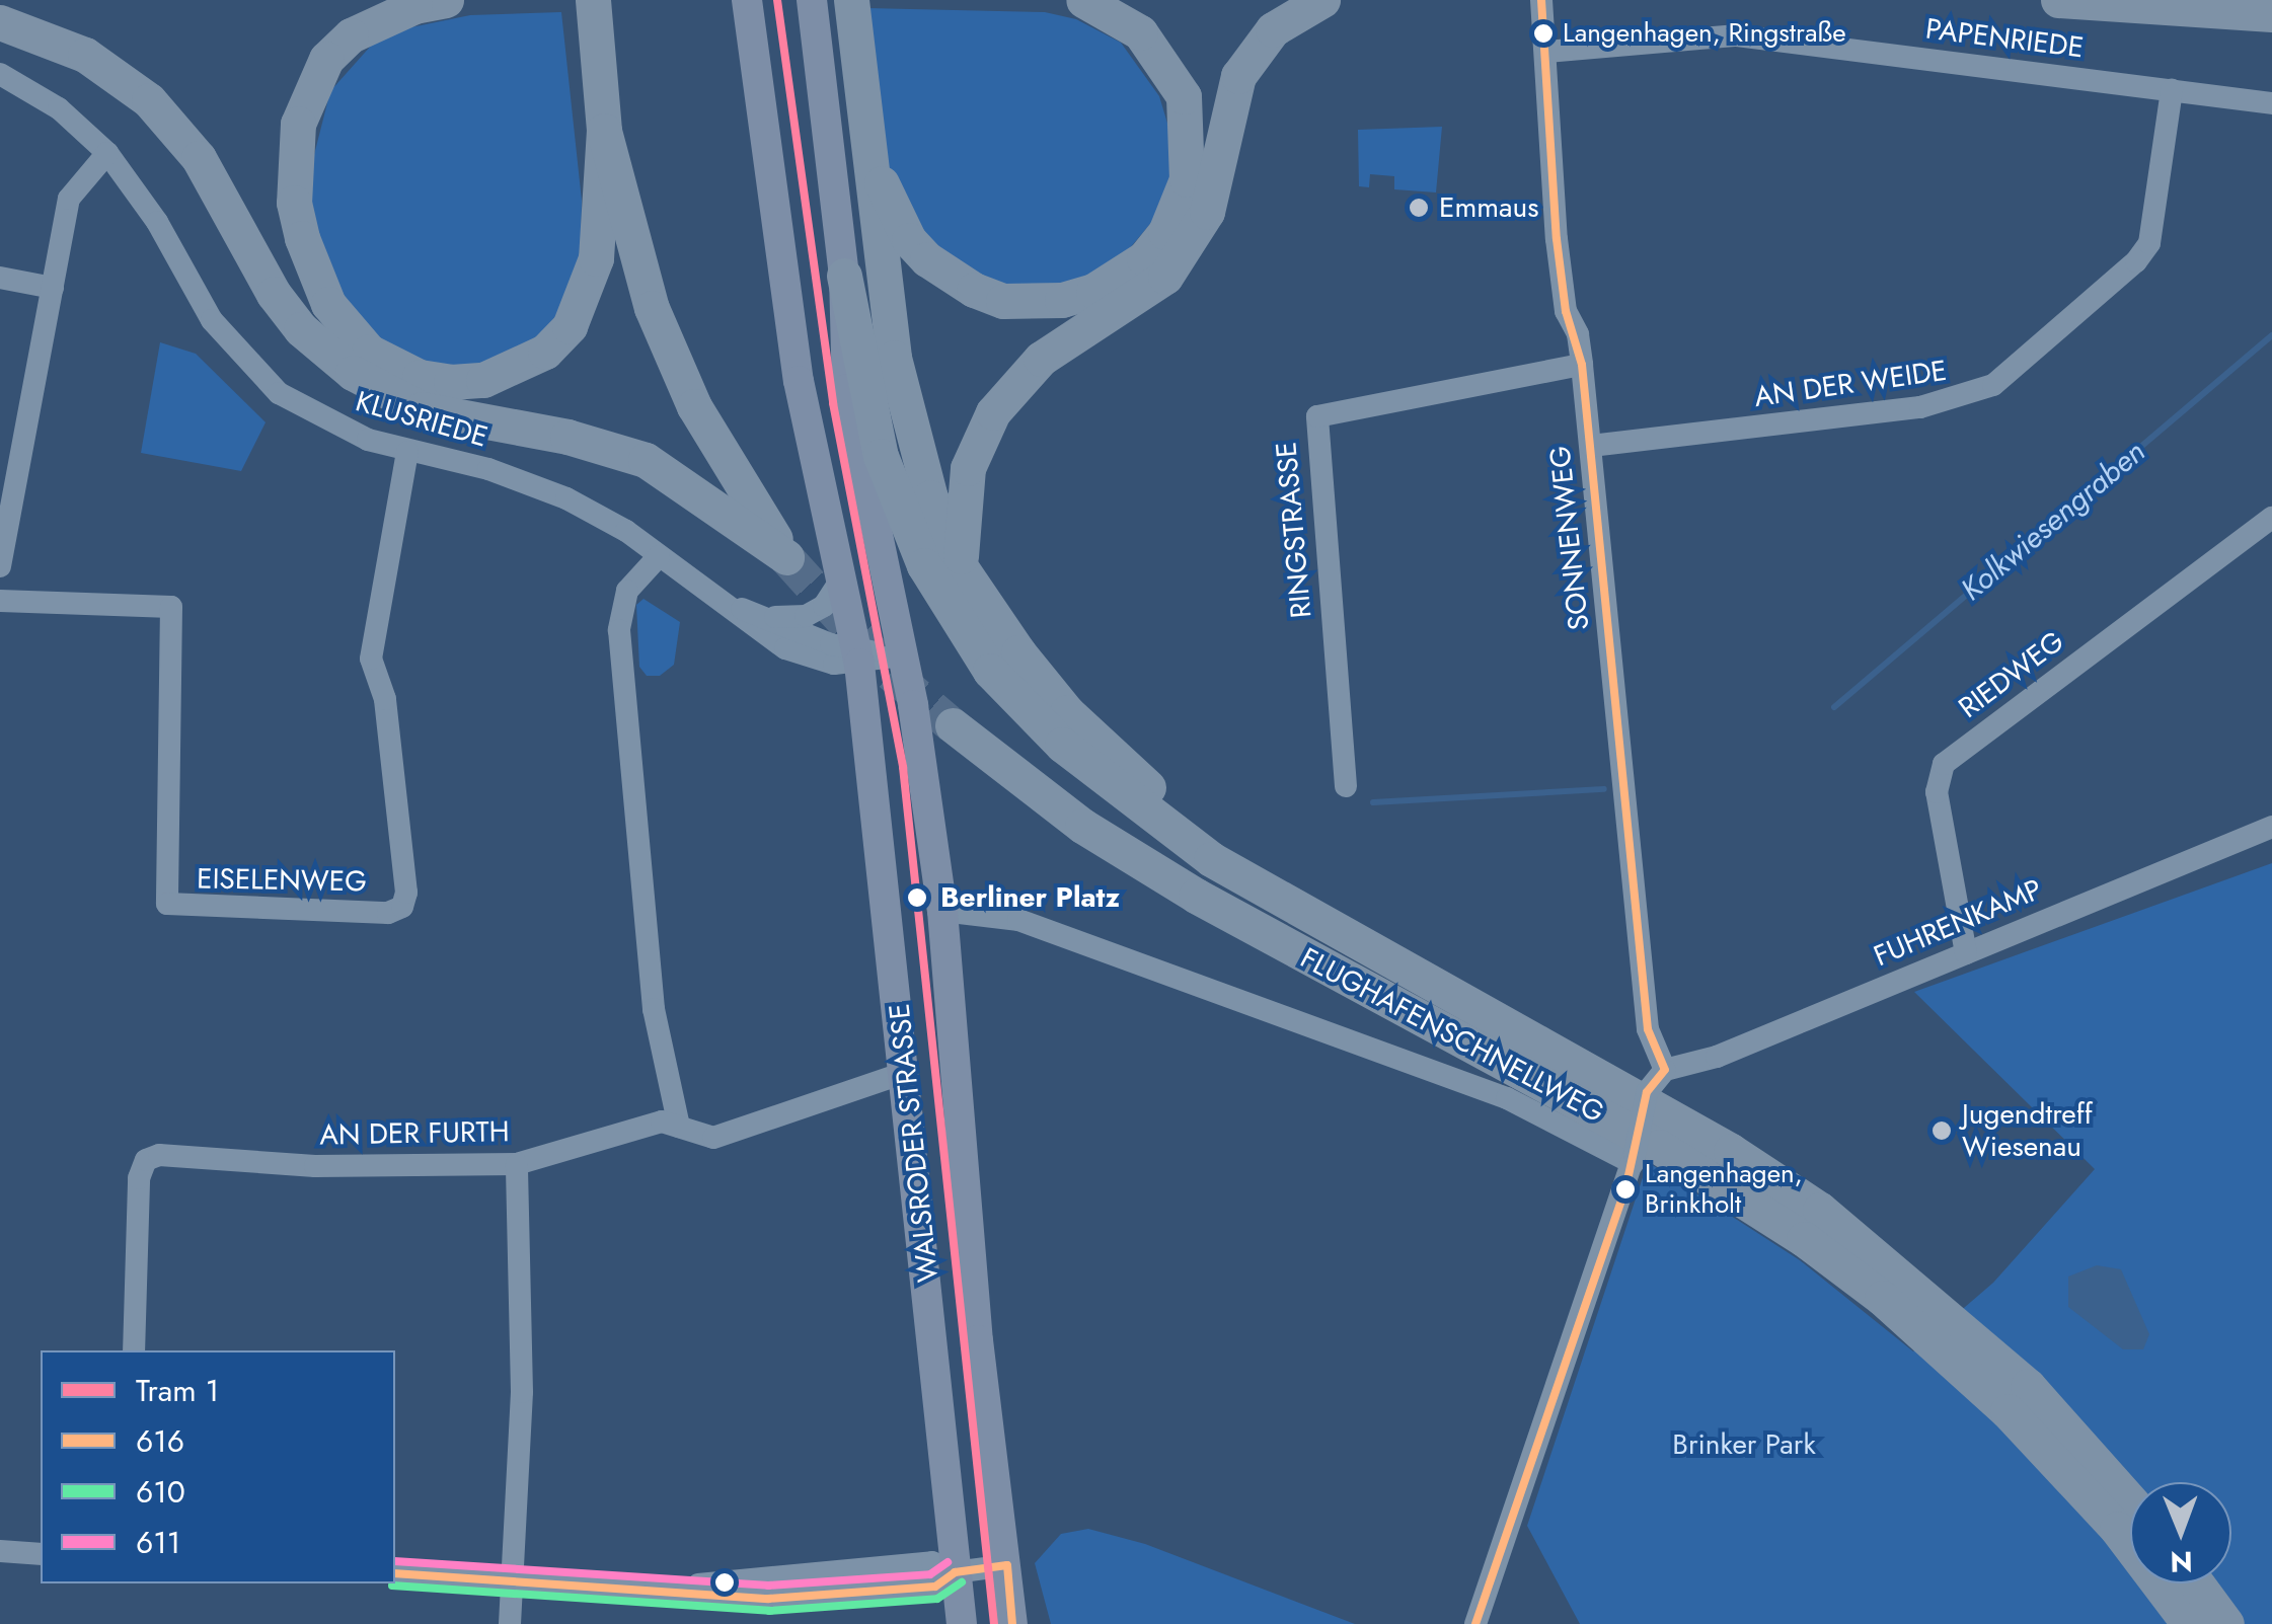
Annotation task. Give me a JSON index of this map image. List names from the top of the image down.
{
  "streets": {
    "highway": ["FLUGHAFENSCHNELLWEG"],
    "main road": ["WALSRODER STRASSE"],
    "street": [
      "PAPENRIEDE",
      "AN DER WEIDE",
      "KLUSRIEDE",
      "RINGSTRASSE",
      "SONNENWEG",
      "RIEDWEG",
      "EISELENWEG",
      "FUHRENKAMP",
      "AN DER FURTH"
    ]
  },
  "crossings": [
    ["PAPENRIEDE", "AN DER WEIDE"],
    ["PAPENRIEDE", "SONNENWEG"],
    ["AN DER WEIDE", "SONNENWEG"],
    ["KLUSRIEDE", "EISELENWEG"],
    ["KLUSRIEDE", "WALSRODER STRASSE"],
    ["RINGSTRASSE", "SONNENWEG"],
    ["SONNENWEG", "FUHRENKAMP"],
    ["RIEDWEG", "FUHRENKAMP"],
    ["FLUGHAFENSCHNELLWEG", "WALSRODER STRASSE"],
    ["AN DER FURTH", "WALSRODER STRASSE"]
  ],
  "water": ["Kolkwiesengraben"],
  "parks": ["Brinker Park"],
  "places": [
    "Langenhagen, Ringstraße",
    "Emmaus",
    "Berliner Platz",
    "Jugendtreff Wiesenau",
    "Langenhagen, Brinkholt"
  ],
  "lines": [
    "tram line 1",
    "transit line 616",
    "transit line 611",
    "transit line 610"
  ],
  "legend": [
    "Tram 1",
    "616",
    "610",
    "611"
  ],
  "north": "bottom"
}
